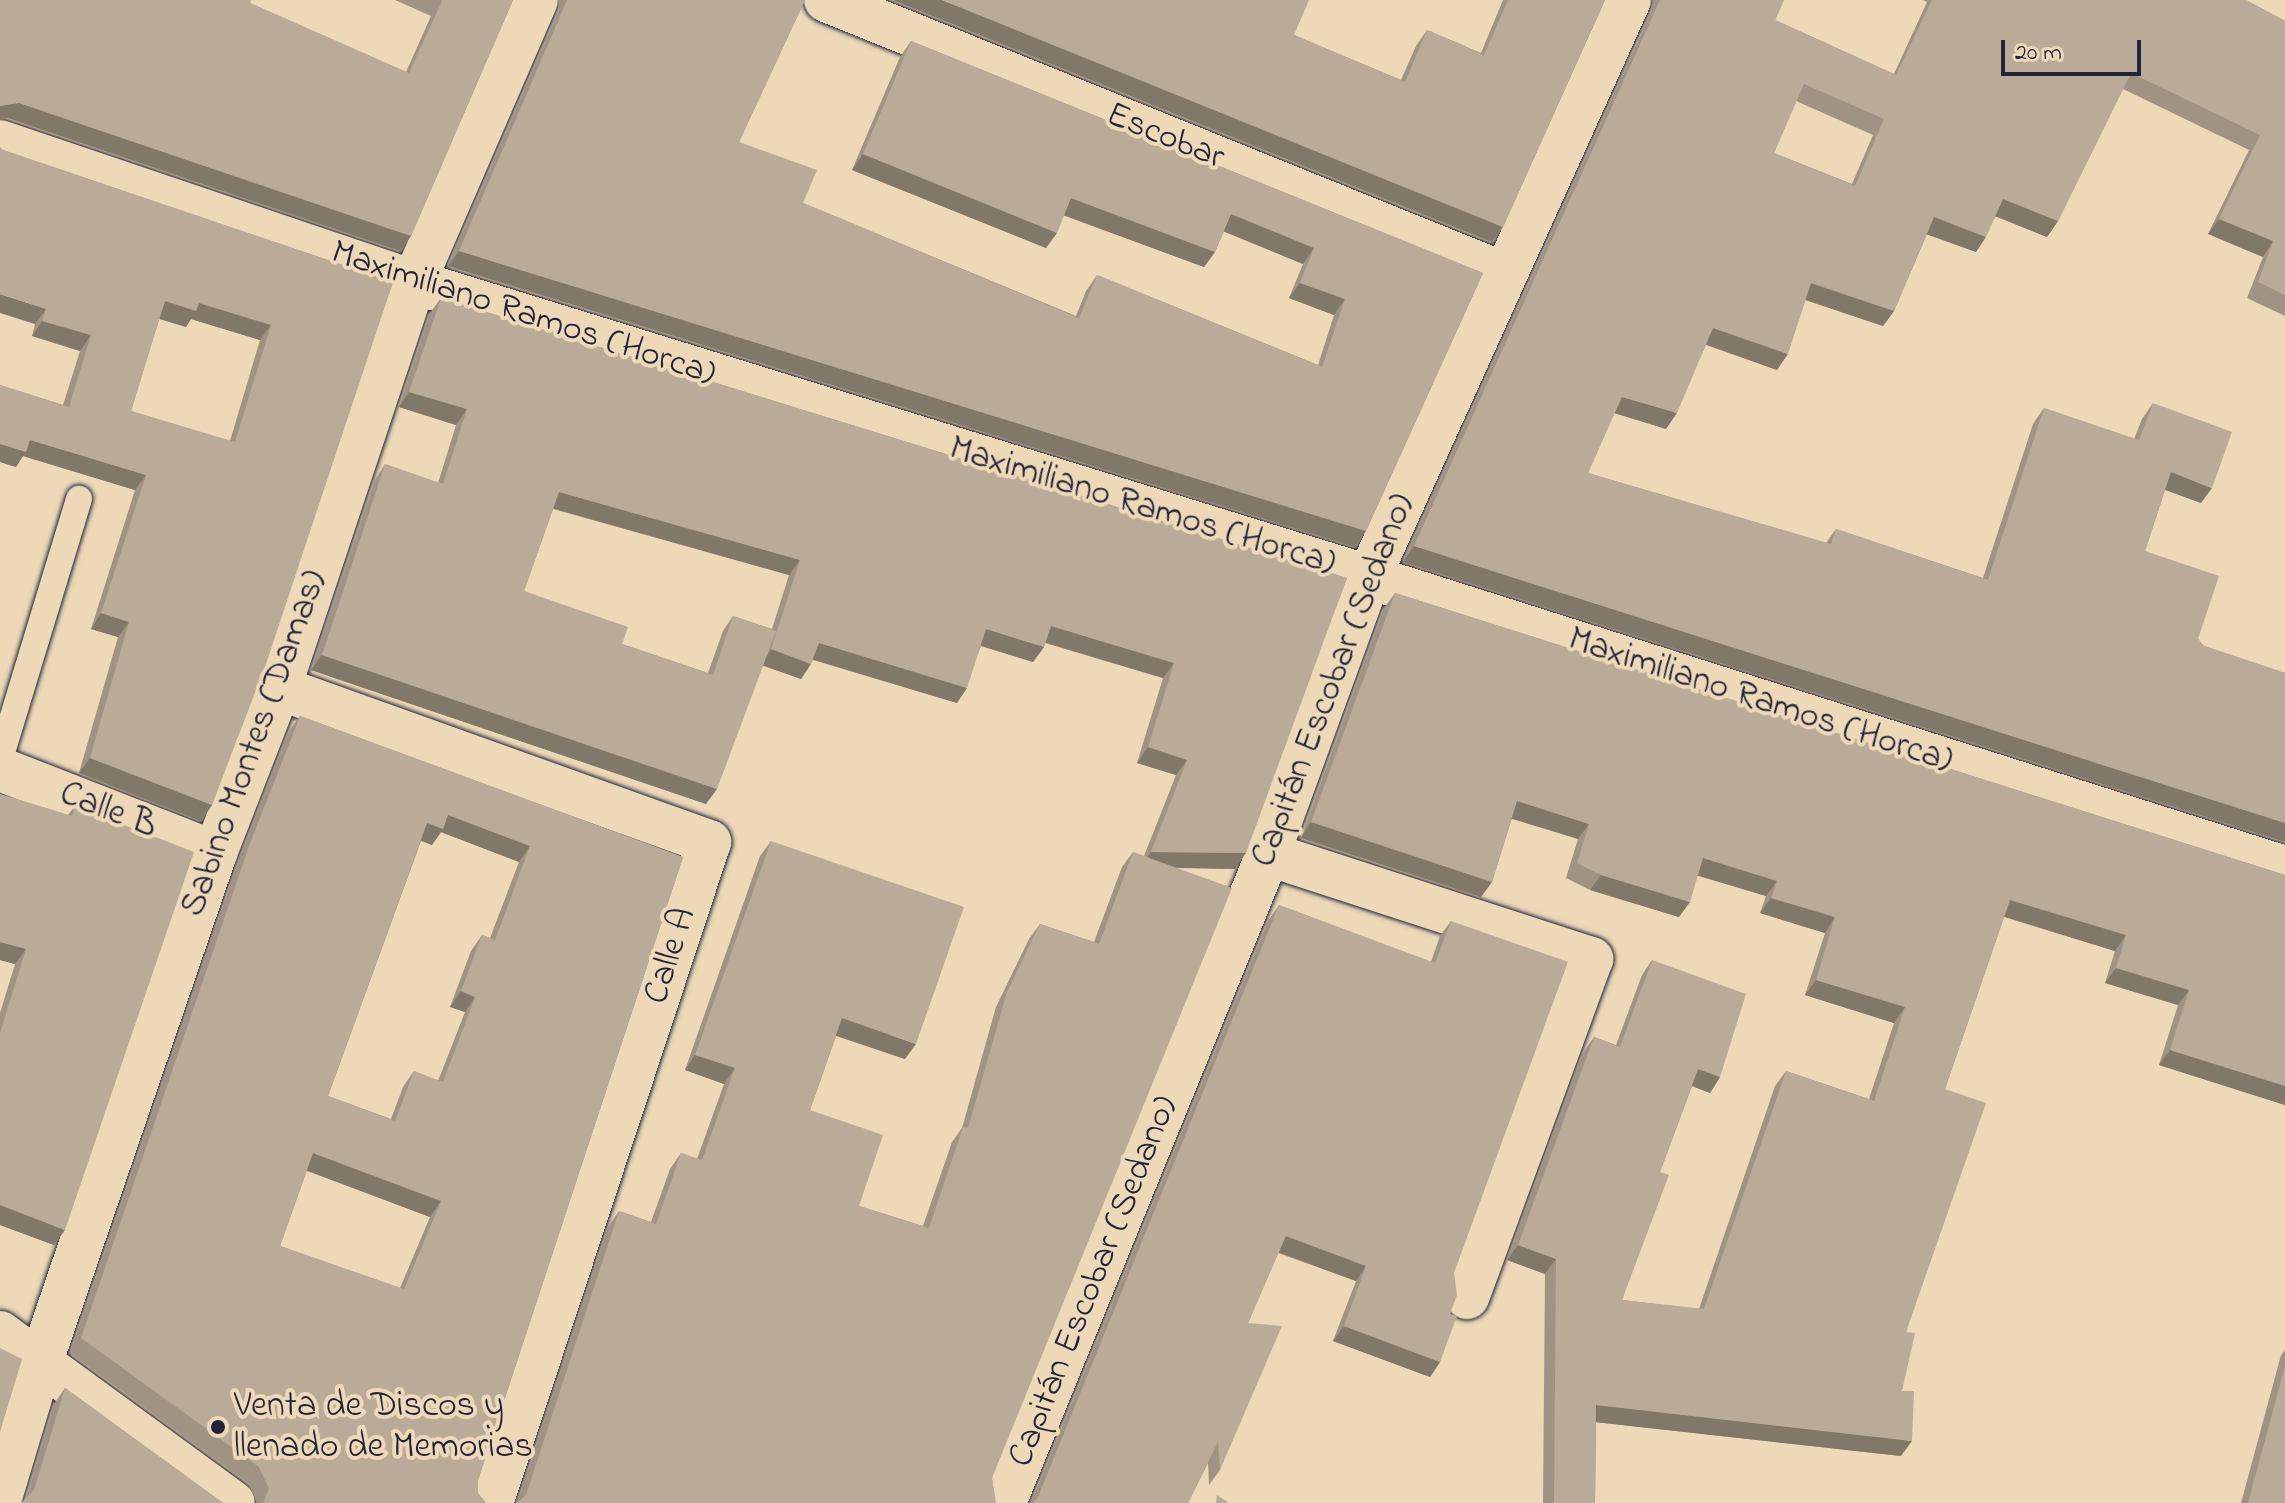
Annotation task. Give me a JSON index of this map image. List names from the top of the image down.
{
  "streets": {
    "street": [
      "Escobar",
      "Maximiliano Ramos (Horca)",
      "Capitán Escobar (Sedano)",
      "Sabino Montes (Damas)",
      "Calle B",
      "Calle A"
    ]
  },
  "crossings": [
    ["Escobar", "Capitán Escobar (Sedano)"],
    ["Maximiliano Ramos (Horca)", "Capitán Escobar (Sedano)"],
    ["Maximiliano Ramos (Horca)", "Sabino Montes (Damas)"],
    ["Sabino Montes (Damas)", "Calle B"],
    ["Sabino Montes (Damas)", "Calle A"]
  ],
  "places": ["Venta de Discos y llenado de Memorias"],
  "scale_bar": "20 m"
}
